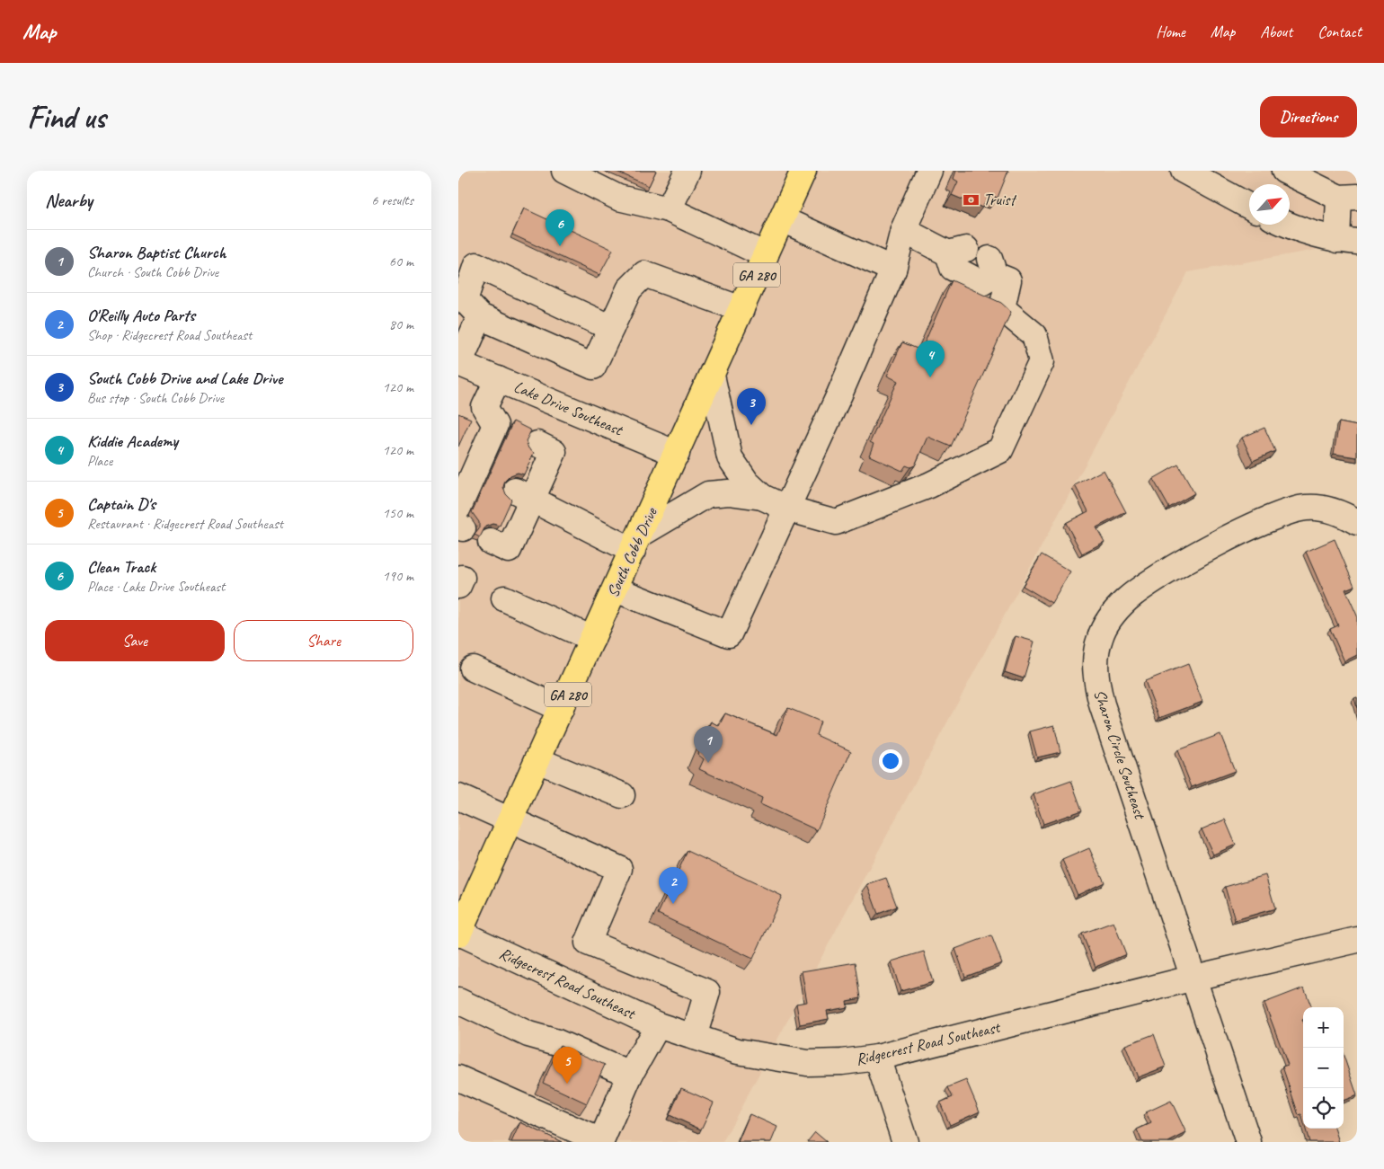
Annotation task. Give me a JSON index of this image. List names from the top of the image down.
{
  "streets": {
    "main road": ["GA 280", "South Cobb Drive"],
    "street": ["Lake Drive Southeast", "Sharon Circle Southeast", "Ridgecrest Road Southeast"]
  },
  "crossings": [
    ["Lake Drive Southeast", "South Cobb Drive"],
    ["South Cobb Drive", "Ridgecrest Road Southeast"],
    ["Sharon Circle Southeast", "Ridgecrest Road Southeast"]
  ],
  "places": {
    "bank": ["Truist"]
  },
  "north": "top right",
  "page": {
    "header": "Map",
    "nav": [
      "Home",
      "Map",
      "About",
      "Contact"
    ],
    "buttons": [
      "Directions",
      ["Save", "Share"]
    ],
    "title": "Find us",
    "heading": ["Nearby", "6 results"],
    "pins": [
      "6",
      "4",
      "3",
      "1",
      "2",
      "5"
    ],
    "list": [
      {
        "mark": "1",
        "name": "Sharon Baptist Church",
        "note": "Church · South Cobb Drive",
        "value": "60 m"
      },
      {
        "mark": "2",
        "name": "O'Reilly Auto Parts",
        "note": "Shop · Ridgecrest Road Southeast",
        "value": "80 m"
      },
      {
        "mark": "3",
        "name": "South Cobb Drive and Lake Drive",
        "note": "Bus stop · South Cobb Drive",
        "value": "120 m"
      },
      {
        "mark": "4",
        "name": "Kiddie Academy",
        "note": "Place",
        "value": "120 m"
      },
      {
        "mark": "5",
        "name": "Captain D's",
        "note": "Restaurant · Ridgecrest Road Southeast",
        "value": "150 m"
      },
      {
        "mark": "6",
        "name": "Clean Track",
        "note": "Place · Lake Drive Southeast",
        "value": "190 m"
      }
    ],
    "map_buttons": ["+", "−"]
  }
}
